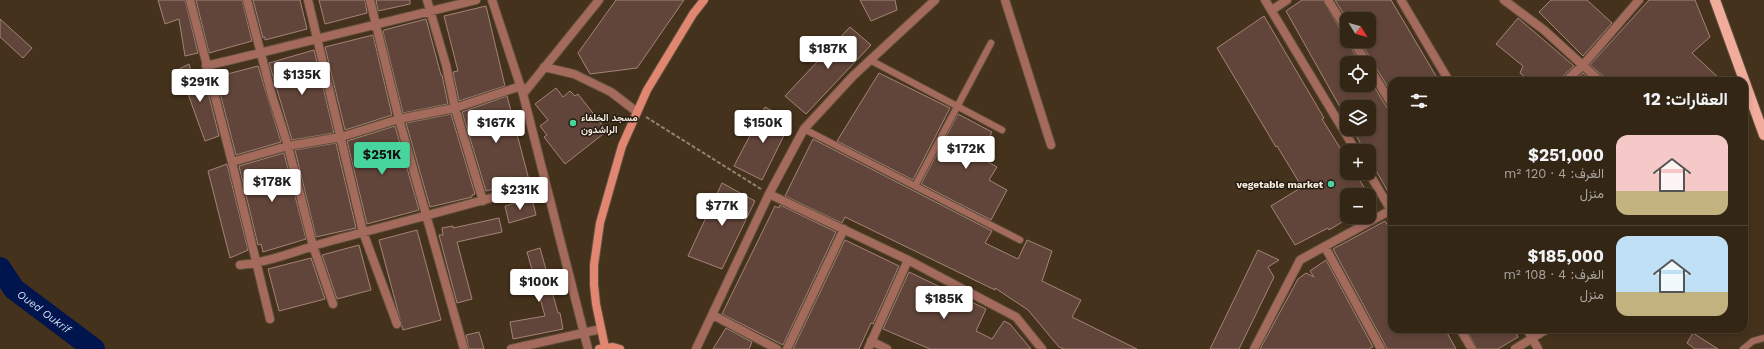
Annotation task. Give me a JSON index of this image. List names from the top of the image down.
{
  "water": ["Oued Oukrif"],
  "places": ["مسجد الخلفاء الراشدون", "vegetable market"],
  "north": "bottom right",
  "page": {
    "map_buttons": ["+", "−"],
    "price": [
      "$187K",
      "$135K",
      "$291K",
      "$167K",
      "$150K",
      "$172K",
      "$251K",
      "$178K",
      "$231K",
      "$77K",
      "$100K",
      "$185K"
    ],
    "heading": "العقارات: 12",
    "list": [
      {
        "name": "$251,000",
        "note": "الغرف: 4 · 120 m² · منزل"
      },
      {
        "name": "$185,000",
        "note": "الغرف: 4 · 108 m² · منزل"
      }
    ]
  }
}
